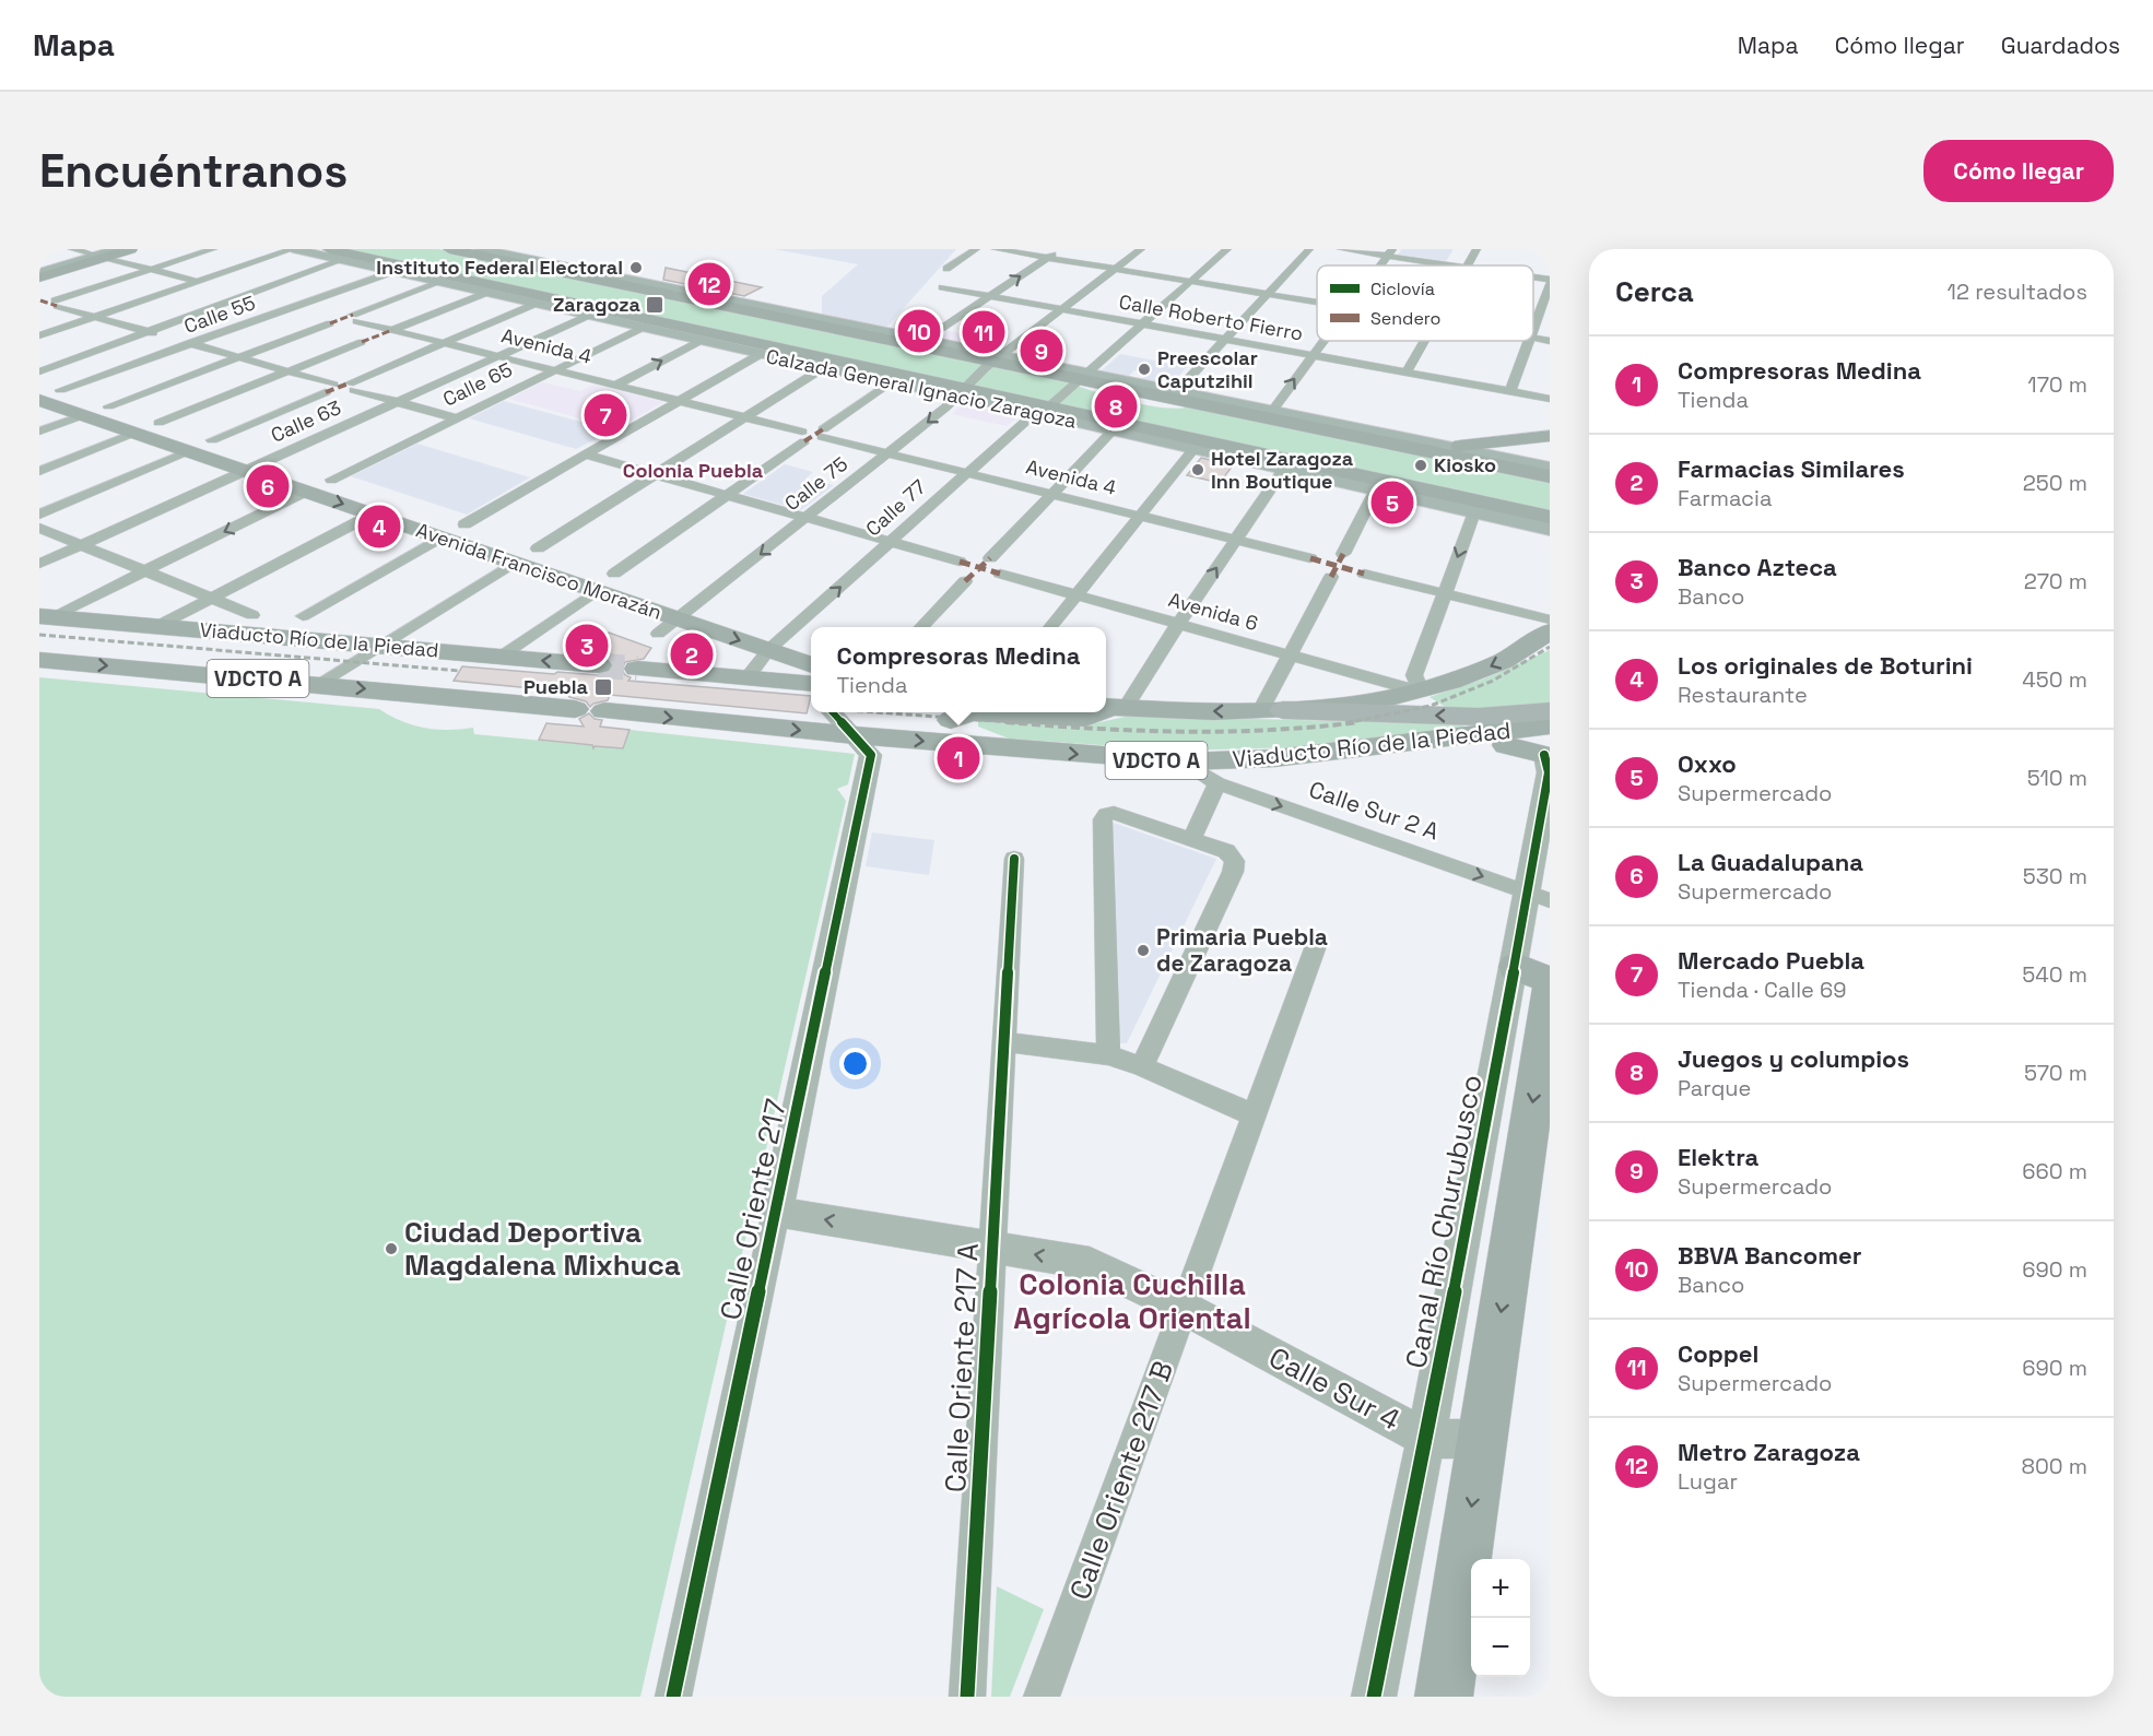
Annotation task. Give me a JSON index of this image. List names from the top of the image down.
{
  "streets": {
    "main road": [
      "Calzada General Ignacio Zaragoza",
      "Avenida Francisco Morazán",
      "Viaducto Río de la Piedad",
      "VDCTO A",
      "Canal Río Churubusco"
    ],
    "street": [
      "Calle 55",
      "Calle Roberto Fierro",
      "Avenida 4",
      "Calle 65",
      "Calle 63",
      "Calle 75",
      "Calle 77",
      "Avenida 6",
      "Calle Sur 2 A",
      "Calle Oriente 217",
      "Calle Oriente 217 A",
      "Calle Sur 4",
      "Calle Oriente 217 B"
    ]
  },
  "crossings": [
    ["Calle 55", "Calzada General Ignacio Zaragoza"],
    ["Calle 55", "Avenida Francisco Morazán"],
    ["Calle Roberto Fierro", "Calle 75"],
    ["Calle Roberto Fierro", "Calle 77"],
    ["Avenida 4", "Calle 65"],
    ["Avenida 4", "Calzada General Ignacio Zaragoza"],
    ["Avenida 4", "Calle 63"],
    ["Avenida 4", "Calle 75"],
    ["Avenida 4", "Calle 77"],
    ["Calle 65", "Calzada General Ignacio Zaragoza"],
    ["Calle 65", "Avenida Francisco Morazán"],
    ["Calzada General Ignacio Zaragoza", "Calle 63"],
    ["Calzada General Ignacio Zaragoza", "Calle 75"],
    ["Calzada General Ignacio Zaragoza", "Calle 77"],
    ["Calle 63", "Avenida Francisco Morazán"],
    ["Calle 75", "Avenida Francisco Morazán"],
    ["Calle 77", "Avenida Francisco Morazán"],
    ["Avenida 6", "Viaducto Río de la Piedad"],
    ["Viaducto Río de la Piedad", "Calle Sur 2 A"],
    ["Viaducto Río de la Piedad", "Calle Oriente 217"],
    ["Calle Sur 2 A", "Canal Río Churubusco"],
    ["Calle Oriente 217", "Calle Sur 4"],
    ["Canal Río Churubusco", "Calle Sur 4"],
    ["Calle Oriente 217 A", "Calle Sur 4"],
    ["Calle Sur 4", "Calle Oriente 217 B"]
  ],
  "one_way": ["Calle Sur 2 A"],
  "districts": ["Colonia Puebla", "Colonia Cuchilla Agrícola Oriental"],
  "places": {
    "other": [
      "Instituto Federal Electoral",
      "Preescolar Caputzihil",
      "Kiosko",
      "Hotel Zaragoza Inn Boutique",
      "Primaria Puebla de Zaragoza",
      "Ciudad Deportiva Magdalena Mixhuca"
    ],
    "transit": ["Zaragoza", "Puebla"]
  },
  "legend": ["Ciclovía", "Sendero"],
  "page": {
    "header": "Mapa",
    "nav": ["Mapa", "Cómo llegar", "Guardados"],
    "buttons": "Cómo llegar",
    "title": "Encuéntranos",
    "heading": ["Cerca", "12 resultados"],
    "pins": [
      "12",
      "10",
      "11",
      "9",
      "8",
      "7",
      "6",
      "5",
      "4",
      "3",
      "2",
      "1"
    ],
    "list": [
      {
        "mark": "1",
        "name": "Compresoras Medina",
        "note": "Tienda",
        "value": "170 m"
      },
      {
        "mark": "2",
        "name": "Farmacias Similares",
        "note": "Farmacia",
        "value": "250 m"
      },
      {
        "mark": "3",
        "name": "Banco Azteca",
        "note": "Banco",
        "value": "270 m"
      },
      {
        "mark": "4",
        "name": "Los originales de Boturini",
        "note": "Restaurante",
        "value": "450 m"
      },
      {
        "mark": "5",
        "name": "Oxxo",
        "note": "Supermercado",
        "value": "510 m"
      },
      {
        "mark": "6",
        "name": "La Guadalupana",
        "note": "Supermercado",
        "value": "530 m"
      },
      {
        "mark": "7",
        "name": "Mercado Puebla",
        "note": "Tienda · Calle 69",
        "value": "540 m"
      },
      {
        "mark": "8",
        "name": "Juegos y columpios",
        "note": "Parque",
        "value": "570 m"
      },
      {
        "mark": "9",
        "name": "Elektra",
        "note": "Supermercado",
        "value": "660 m"
      },
      {
        "mark": "10",
        "name": "BBVA Bancomer",
        "note": "Banco",
        "value": "690 m"
      },
      {
        "mark": "11",
        "name": "Coppel",
        "note": "Supermercado",
        "value": "690 m"
      },
      {
        "mark": "12",
        "name": "Metro Zaragoza",
        "note": "Lugar",
        "value": "800 m"
      }
    ],
    "popup": ["Compresoras Medina", "Tienda"],
    "map_buttons": ["+", "−"]
  }
}
